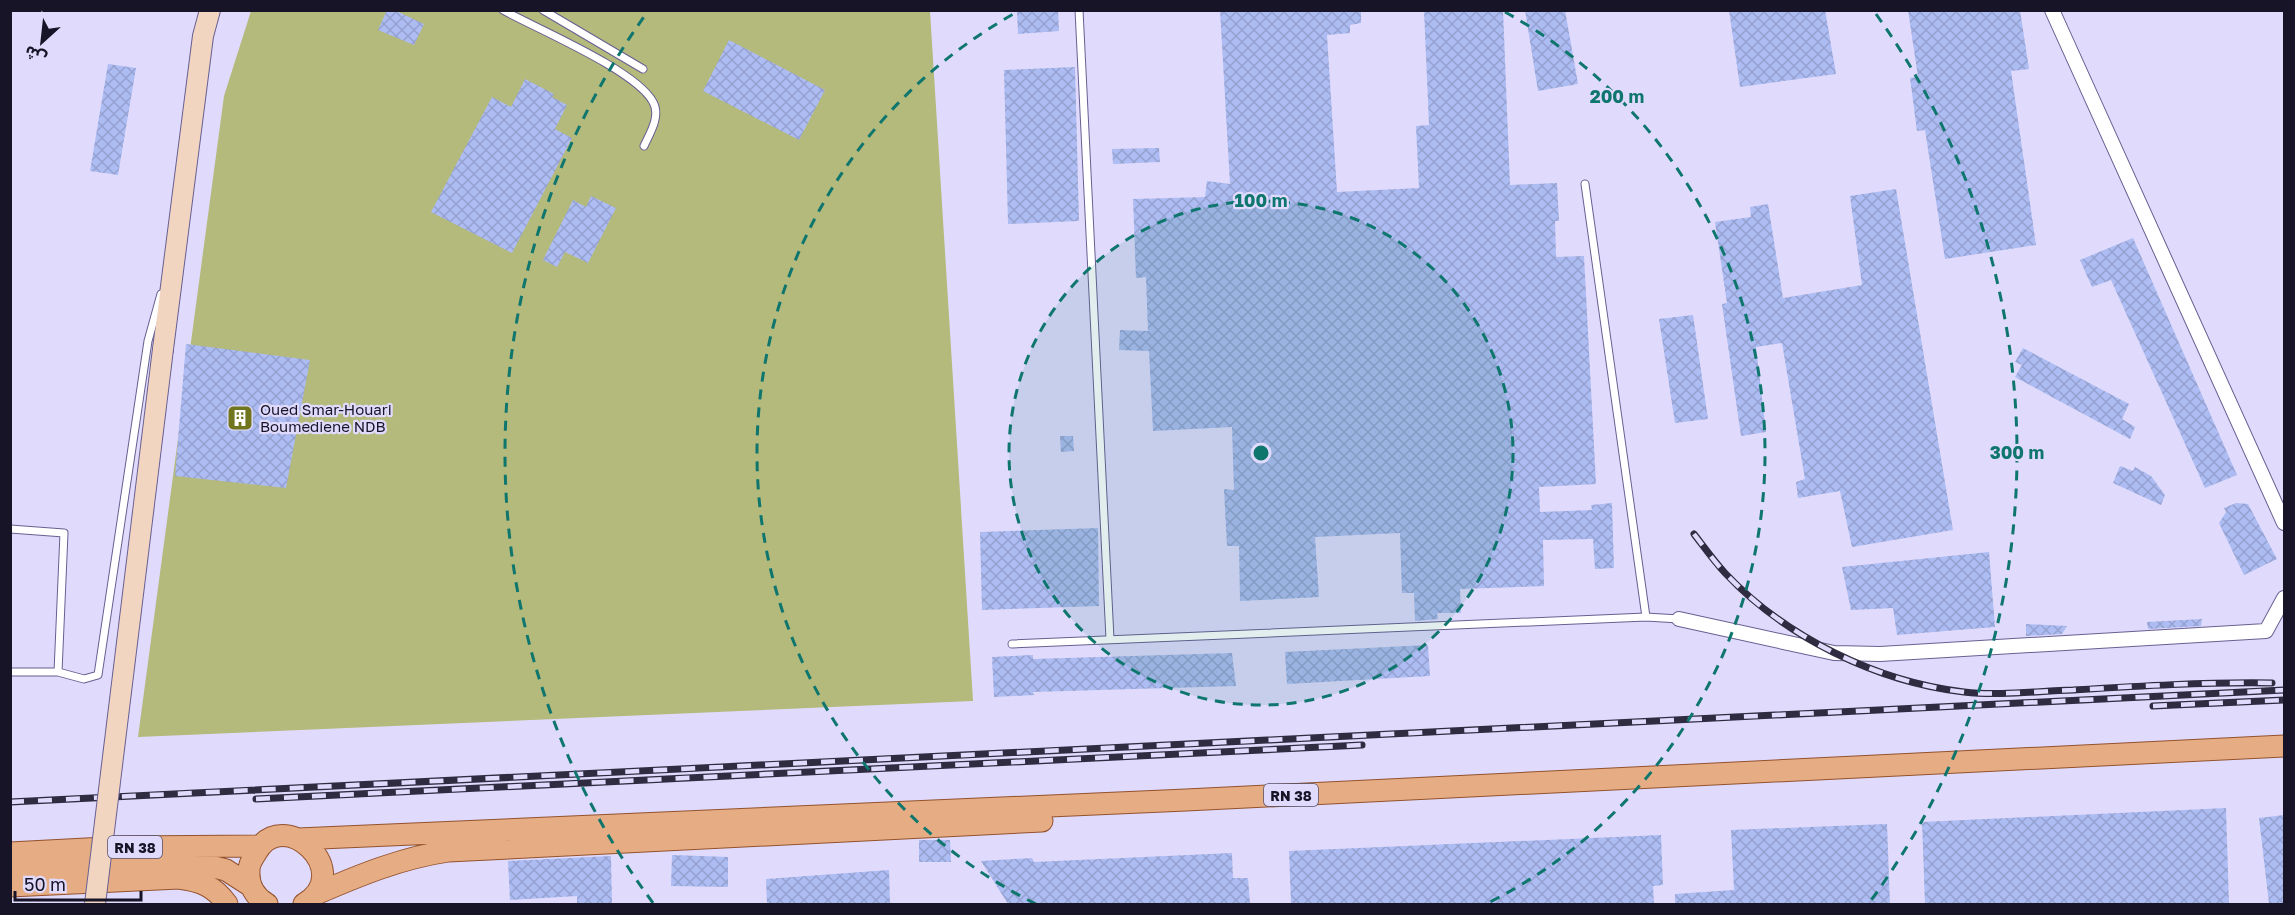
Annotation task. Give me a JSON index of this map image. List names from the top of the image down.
{
  "streets": {
    "main road": ["RN 38"]
  },
  "places": {
    "building": ["Oued Smar-Houari Boumediene NDB"]
  },
  "scale_bar": "50 m",
  "north": "bottom left",
  "rings": ["200 m", "100 m", "300 m"]
}
